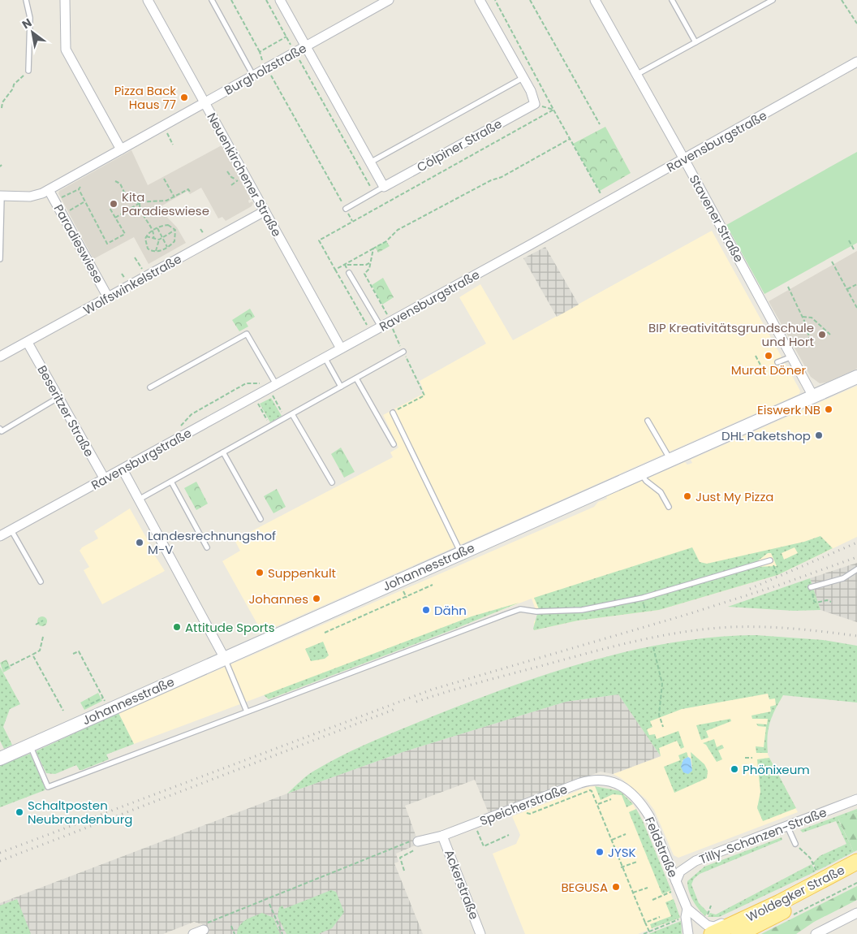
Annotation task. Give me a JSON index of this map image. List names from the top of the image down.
{
  "streets": {
    "main road": ["Johannesstraße", "Woldegker Straße"],
    "street": [
      "Burgholzstraße",
      "Ravensburgstraße",
      "Cölpiner Straße",
      "Neuenkirchener Straße",
      "Stavener Straße",
      "Paradieswiese",
      "Wolfswinkelstraße",
      "Beseritzer Straße",
      "Speicherstraße",
      "Tilly-Schanzen-Straße",
      "Feldstraße",
      "Ackerstraße"
    ]
  },
  "crossings": [
    ["Burgholzstraße", "Neuenkirchener Straße"],
    ["Burgholzstraße", "Paradieswiese"],
    ["Ravensburgstraße", "Neuenkirchener Straße"],
    ["Ravensburgstraße", "Stavener Straße"],
    ["Ravensburgstraße", "Beseritzer Straße"],
    ["Neuenkirchener Straße", "Wolfswinkelstraße"],
    ["Stavener Straße", "Johannesstraße"],
    ["Paradieswiese", "Wolfswinkelstraße"],
    ["Wolfswinkelstraße", "Beseritzer Straße"],
    ["Speicherstraße", "Feldstraße"],
    ["Speicherstraße", "Ackerstraße"],
    ["Tilly-Schanzen-Straße", "Feldstraße"]
  ],
  "places": [
    "Pizza Back Haus 77",
    "Kita Paradieswiese",
    "BIP Kreativitätsgrundschule und Hort",
    "Murat Döner",
    "Eiswerk NB",
    "DHL Paketshop",
    "Just My Pizza",
    "Landesrechnungshof M-V",
    "Suppenkult",
    "Johannes",
    "Dähn",
    "Attitude Sports",
    "Phönixeum",
    "Schaltposten Neubrandenburg",
    "JYSK",
    "BEGUSA"
  ],
  "north": "top left"
}
